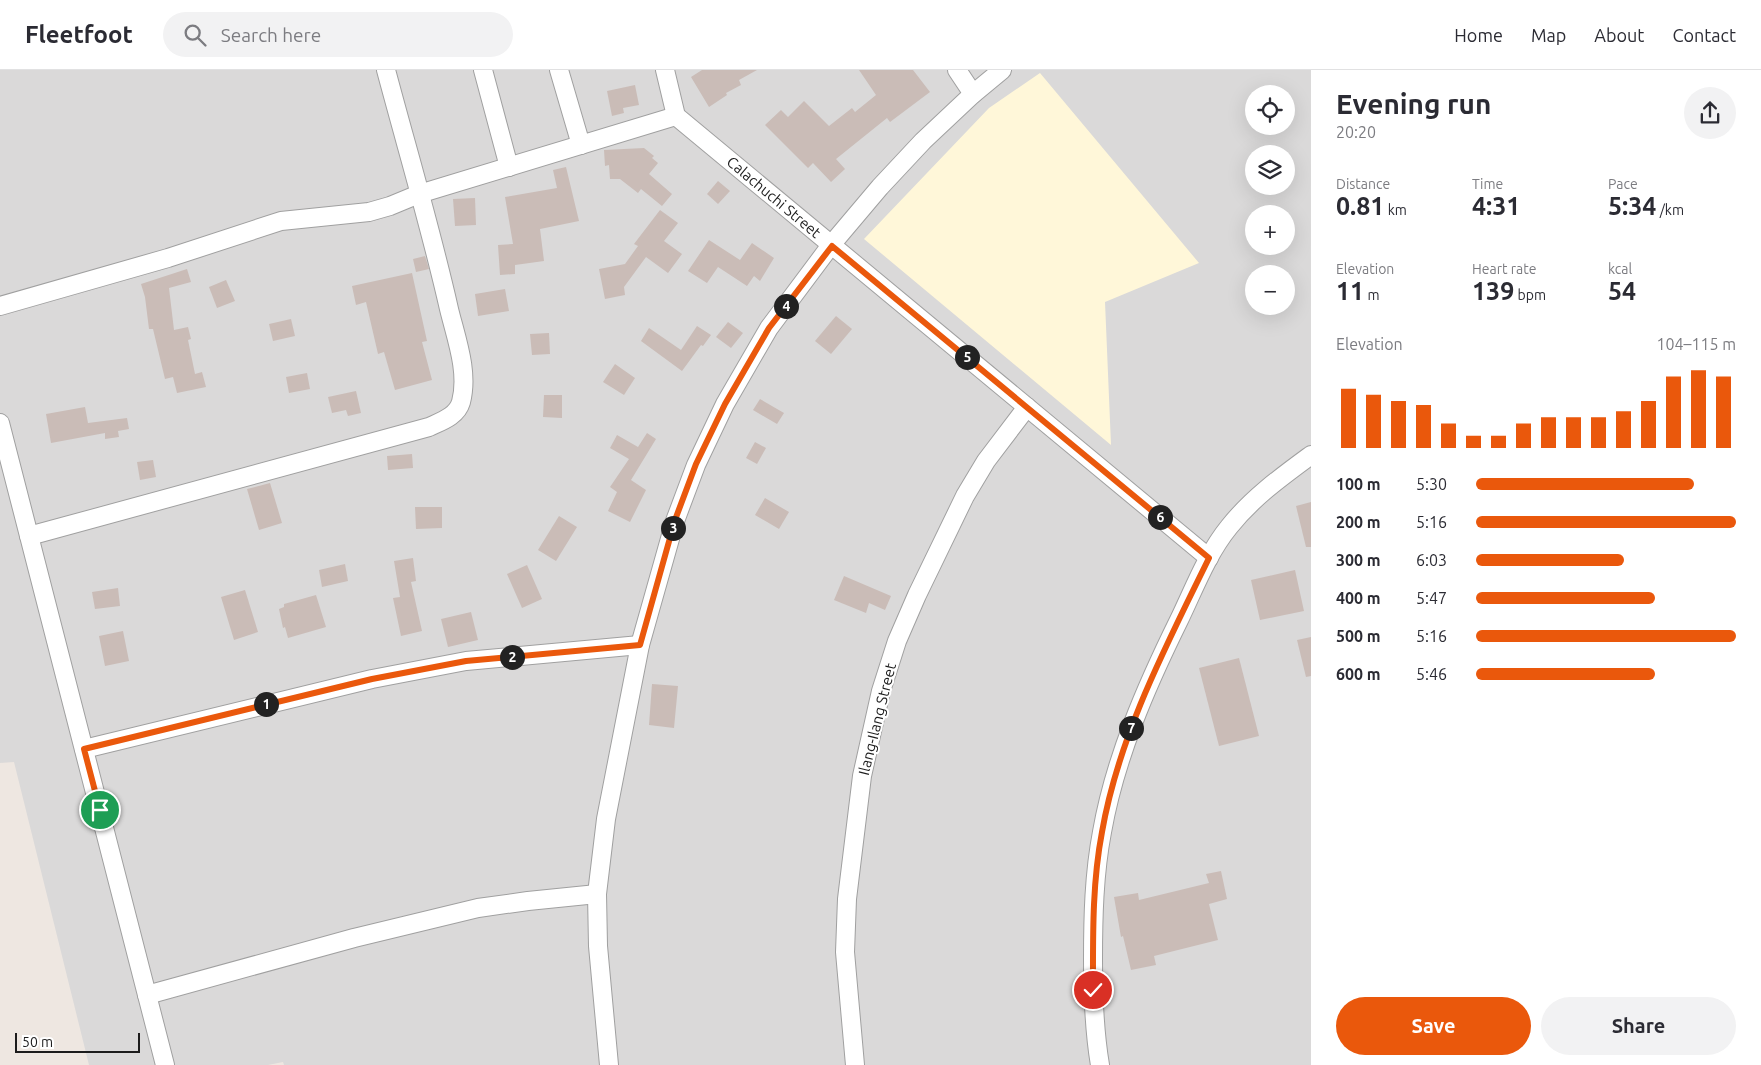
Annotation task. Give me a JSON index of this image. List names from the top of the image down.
{
  "streets": {
    "street": ["Calachuchi Street", "Ilang-Ilang Street"]
  },
  "crossings": [
    ["Calachuchi Street", "Ilang-Ilang Street"]
  ],
  "scale_bar": "50 m",
  "page": {
    "header": "Fleetfoot",
    "search": "Search here",
    "nav": [
      "Home",
      "Map",
      "About",
      "Contact"
    ],
    "heading": ["Evening run", "20:20"],
    "map_buttons": ["+", "−"],
    "stats": [
      ["Distance", "0.81 km"],
      ["Time", "4:31"],
      ["Pace", "5:34 /km"],
      ["Elevation", "11 m"],
      ["Heart rate", "139 bpm"],
      ["kcal", "54"]
    ],
    "pins": [
      "4",
      "5",
      "6",
      "3",
      "2",
      "1",
      "7"
    ],
    "chart": ["Elevation", "104–115 m"],
    "list": [
      {
        "name": "100 m",
        "note": "5:30"
      },
      {
        "name": "200 m",
        "note": "5:16"
      },
      {
        "name": "300 m",
        "note": "6:03"
      },
      {
        "name": "400 m",
        "note": "5:47"
      },
      {
        "name": "500 m",
        "note": "5:16"
      },
      {
        "name": "600 m",
        "note": "5:46"
      }
    ],
    "buttons": ["Save", "Share"],
    "scale": "50 m"
  }
}
